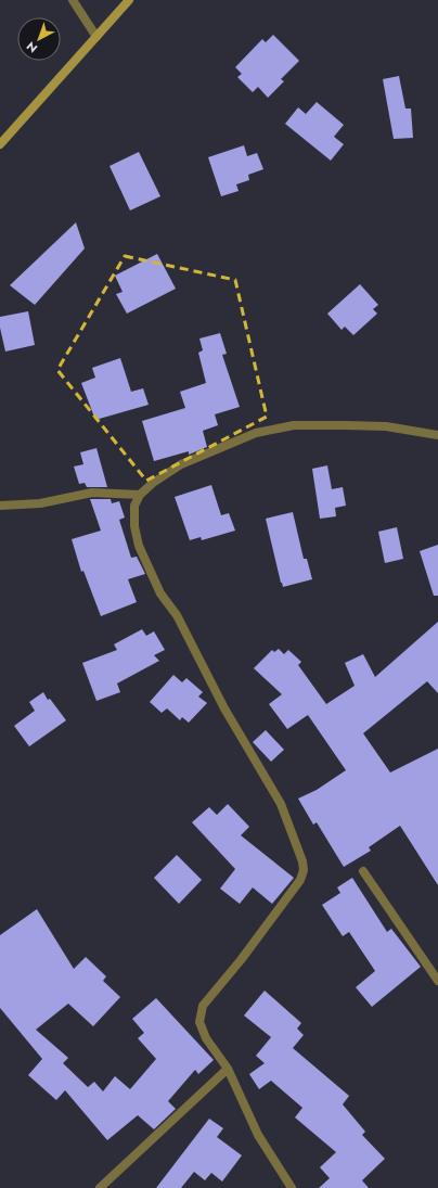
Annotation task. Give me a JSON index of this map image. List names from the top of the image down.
{
  "north": "bottom left"
}
